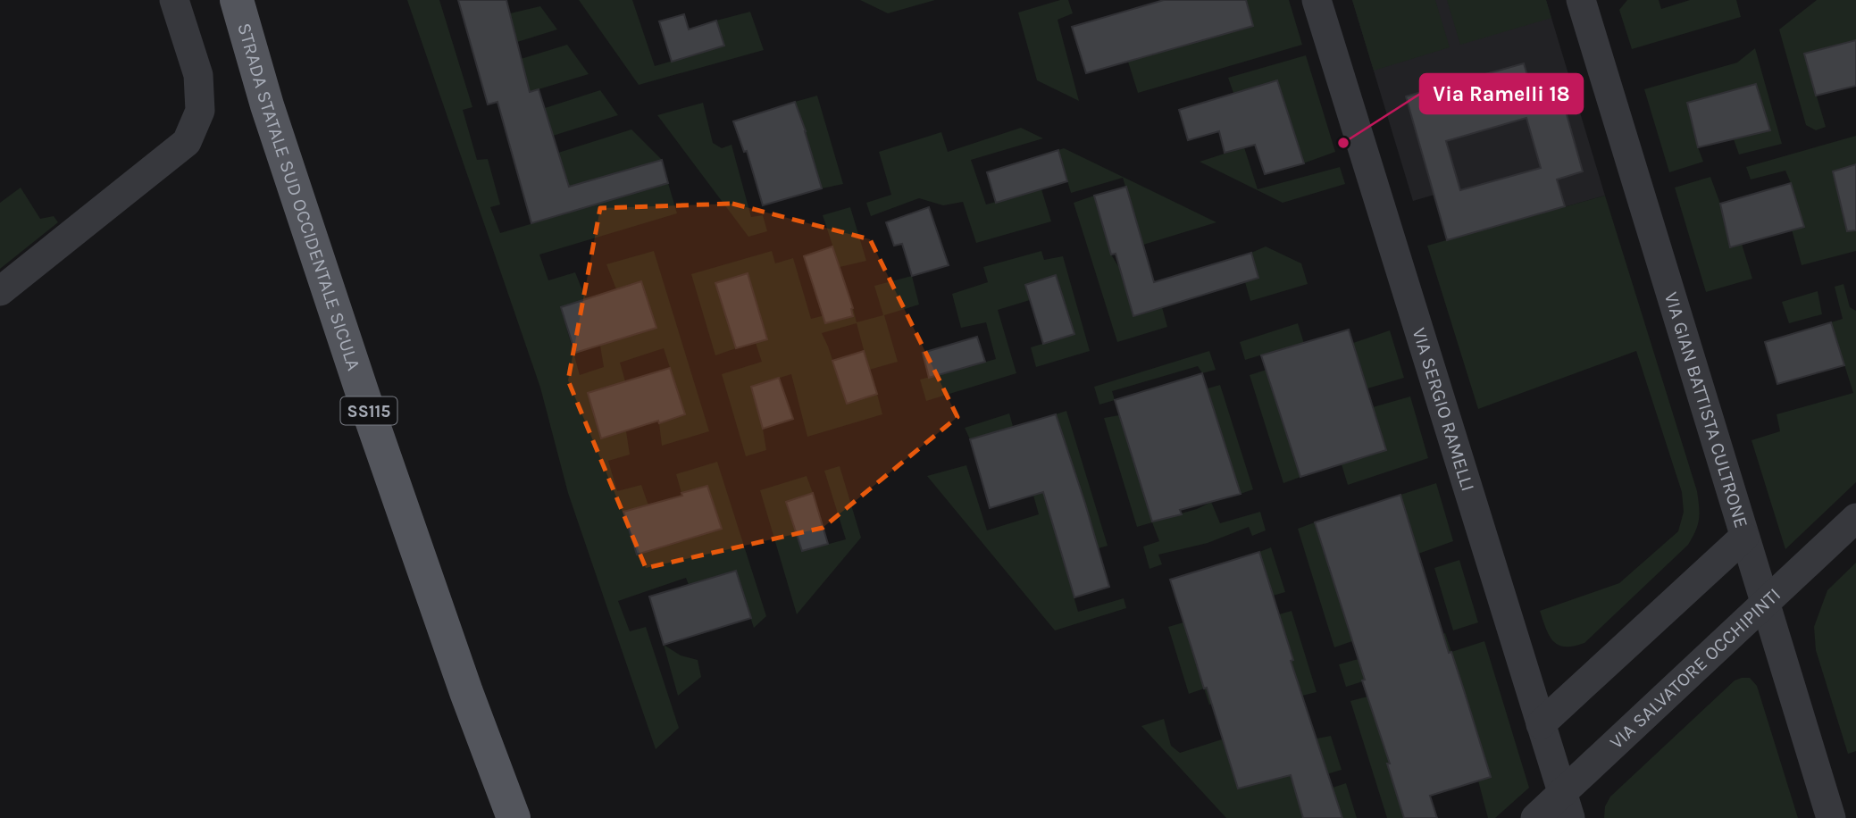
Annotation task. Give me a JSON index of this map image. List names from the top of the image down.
{
  "streets": {
    "main road": ["STRADA STATALE SUD OCCIDENTALE SICULA", "SS115"],
    "street": ["VIA SERGIO RAMELLI", "VIA GIAN BATTISTA CULTRONE", "VIA SALVATORE OCCHIPINTI"]
  },
  "crossings": [
    ["VIA SERGIO RAMELLI", "VIA SALVATORE OCCHIPINTI"],
    ["VIA GIAN BATTISTA CULTRONE", "VIA SALVATORE OCCHIPINTI"]
  ],
  "places": ["Via Ramelli 18"]
}
